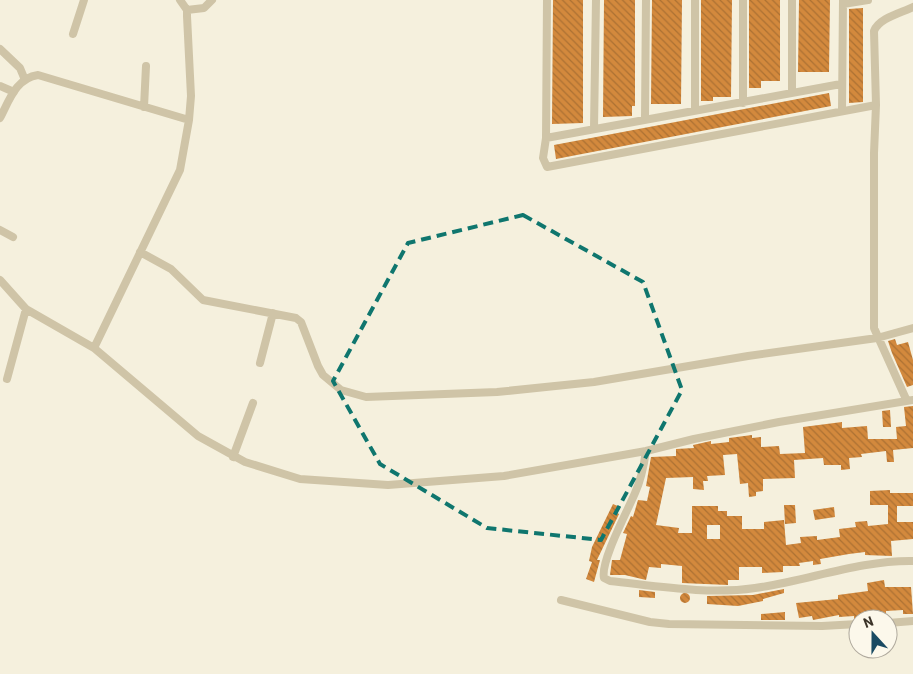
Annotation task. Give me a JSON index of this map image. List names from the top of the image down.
{
  "north": "top"
}
